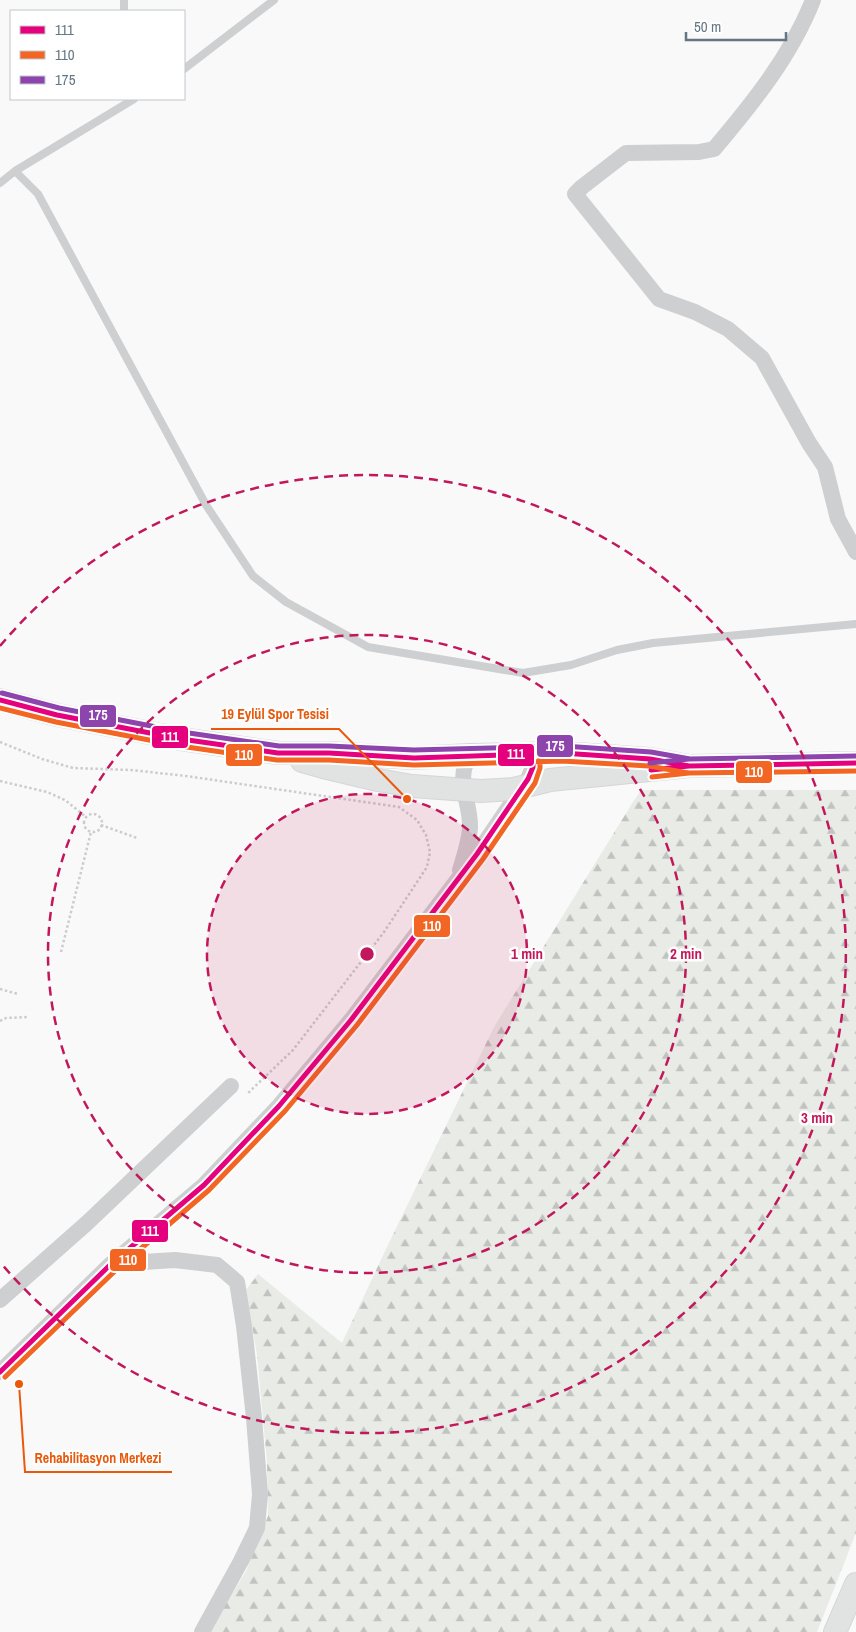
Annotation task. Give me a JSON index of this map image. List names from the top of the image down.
{
  "places": ["19 Eylül Spor Tesisi", "Rehabilitasyon Merkezi"],
  "lines": ["transit line 175", "transit line 111", "transit line 110"],
  "legend": ["111", "110", "175"],
  "scale_bar": "50 m",
  "rings": ["1 min", "2 min", "3 min"]
}
